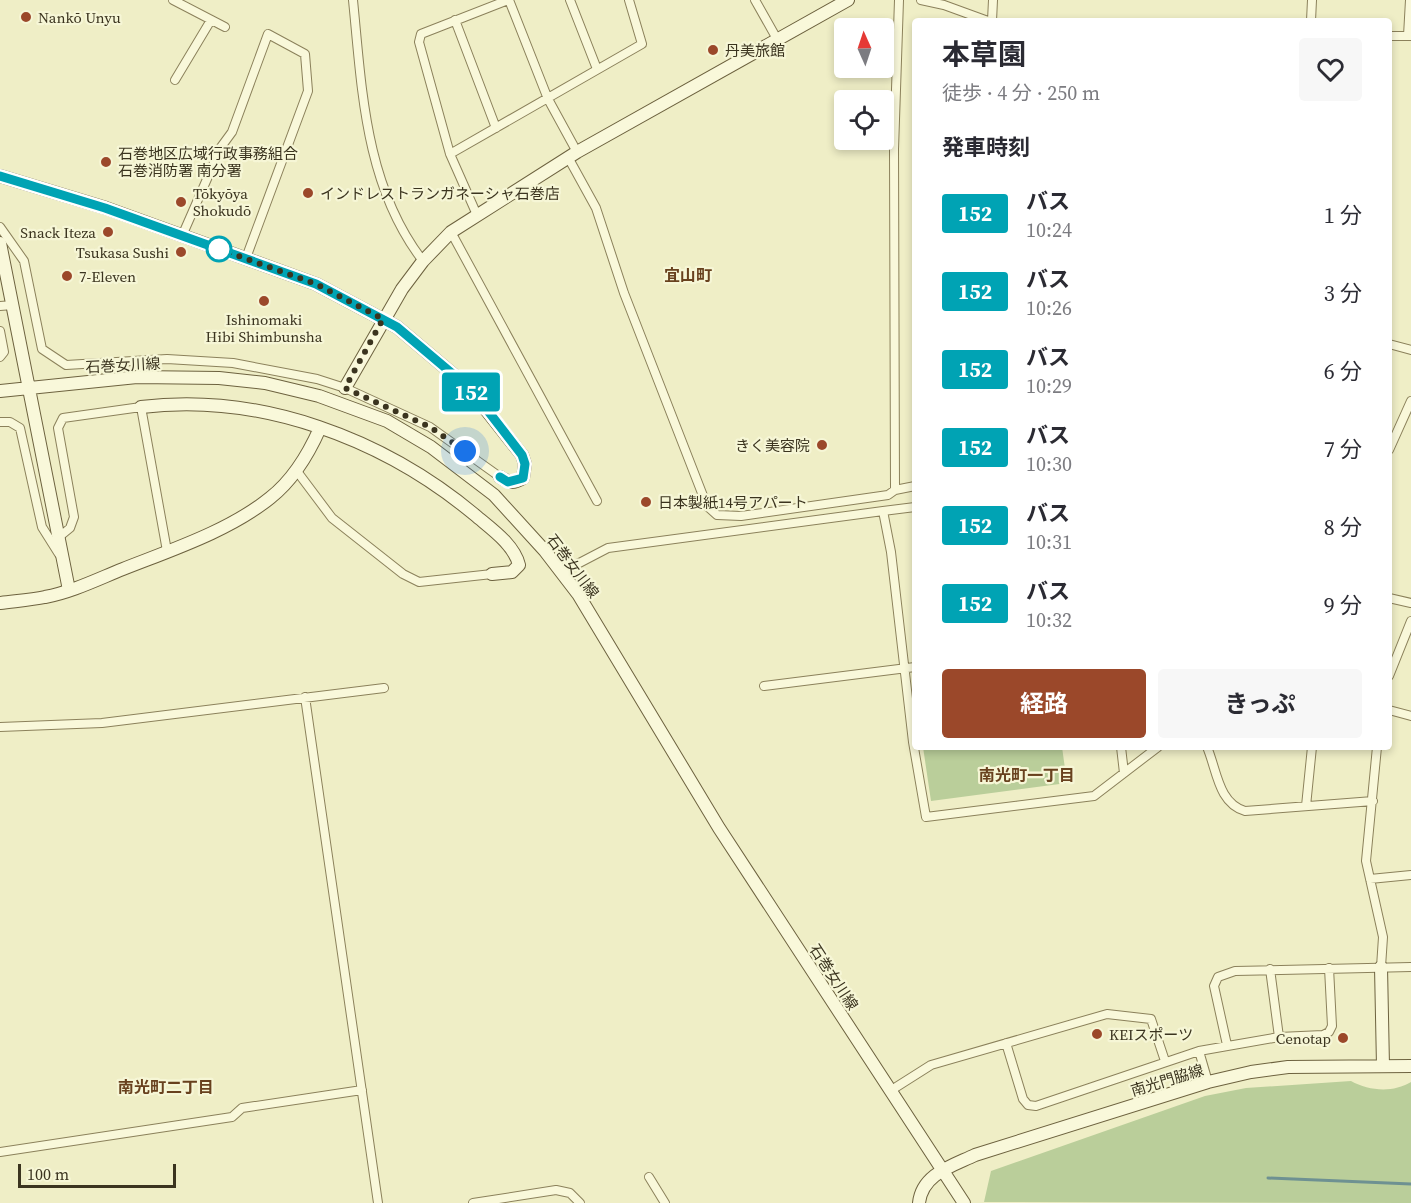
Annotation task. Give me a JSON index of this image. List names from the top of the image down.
{
  "streets": {
    "street": ["石巻女川線", "南光門脇線"]
  },
  "crossings": [
    ["石巻女川線", "南光門脇線"]
  ],
  "districts": ["宜山町", "南光町一丁目", "南光町二丁目"],
  "places": [
    "Nankō Unyu",
    "丹美旅館",
    "石巻地区広域行政事務組合 石巻消防署 南分署",
    "インドレストランガネーシャ石巻店",
    "Tōkyōya Shokudō",
    "Snack Iteza",
    "Tsukasa Sushi",
    "7-Eleven",
    "Ishinomaki Hibi Shimbunsha",
    "きく美容院",
    "日本製紙14号アパート",
    "KEIスポーツ",
    "Cenotap"
  ],
  "lines": ["bus line 152"],
  "scale_bar": "100 m",
  "north": "top",
  "page": {
    "on_map": "152",
    "heading": [
      ["本草園", "徒歩 · 4 分 · 250 m"],
      "発車時刻"
    ],
    "list": [
      {
        "mark": "152",
        "name": "バス",
        "note": "10:24",
        "value": "1 分"
      },
      {
        "mark": "152",
        "name": "バス",
        "note": "10:26",
        "value": "3 分"
      },
      {
        "mark": "152",
        "name": "バス",
        "note": "10:29",
        "value": "6 分"
      },
      {
        "mark": "152",
        "name": "バス",
        "note": "10:30",
        "value": "7 分"
      },
      {
        "mark": "152",
        "name": "バス",
        "note": "10:31",
        "value": "8 分"
      },
      {
        "mark": "152",
        "name": "バス",
        "note": "10:32",
        "value": "9 分"
      }
    ],
    "buttons": ["経路", "きっぷ"],
    "scale": "100 m"
  }
}
